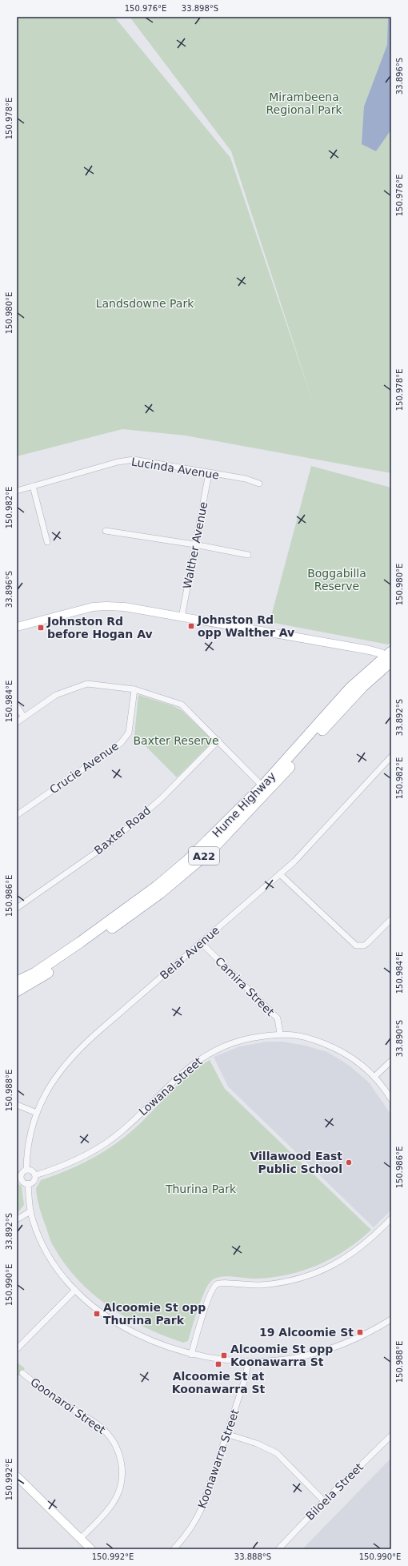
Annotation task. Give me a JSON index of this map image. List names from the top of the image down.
{
  "streets": {
    "highway": ["Hume Highway", "A22"],
    "street": [
      "Lucinda Avenue",
      "Walther Avenue",
      "Crucie Avenue",
      "Baxter Road",
      "Belar Avenue",
      "Camira Street",
      "Lowana Street",
      "Goonaroi Street",
      "Koonawarra Street",
      "Biloela Street"
    ]
  },
  "crossings": [
    ["Lucinda Avenue", "Walther Avenue"],
    ["Belar Avenue", "Camira Street"],
    ["Belar Avenue", "Lowana Street"],
    ["Camira Street", "Lowana Street"]
  ],
  "parks": [
    "Mirambeena Regional Park",
    "Landsdowne Park",
    "Boggabilla Reserve",
    "Baxter Reserve",
    "Thurina Park"
  ],
  "places": {
    "transit": [
      "Johnston Rd opp Walther Av",
      "Johnston Rd before Hogan Av",
      "Alcoomie St opp Thurina Park",
      "19 Alcoomie St",
      "Alcoomie St opp Koonawarra St",
      "Alcoomie St at Koonawarra St"
    ],
    "other": ["Villawood East Public School"]
  },
  "coordinates": [
    "150.976°E",
    "33.898°S",
    "33.896°S",
    "150.978°E",
    "150.980°E",
    "150.982°E",
    "150.984°E",
    "33.892°S",
    "150.986°E",
    "33.890°S",
    "150.988°E",
    "150.990°E",
    "150.992°E",
    "33.888°S"
  ]
}
